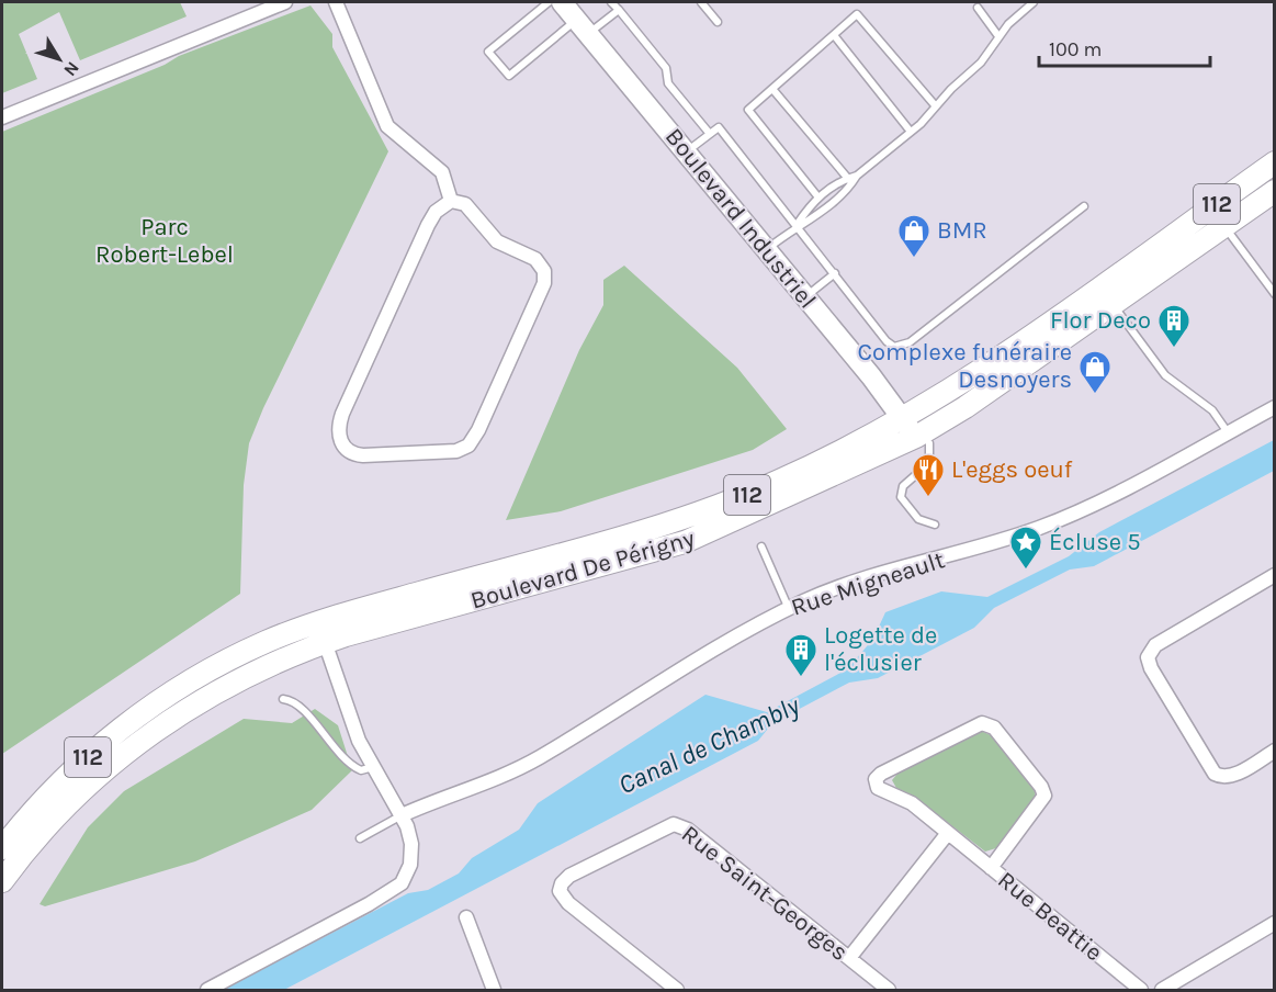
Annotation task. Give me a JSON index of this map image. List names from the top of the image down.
{
  "streets": {
    "main road": ["112", "Boulevard De Périgny"],
    "street": [
      "Boulevard Industriel",
      "Rue Migneault",
      "Rue Saint-Georges",
      "Rue Beattie"
    ]
  },
  "crossings": [
    ["Boulevard Industriel", "Boulevard De Périgny"]
  ],
  "water": ["Canal de Chambly"],
  "parks": ["Parc Robert-Lebel"],
  "places": {
    "shop": ["BMR", "Complexe funéraire Desnoyers"],
    "building": ["Flor Deco", "Logette de l'éclusier"],
    "restaurant": ["L'eggs oeuf"],
    "place": ["Écluse 5"]
  },
  "scale_bar": "100 m",
  "north": "bottom right"
}
